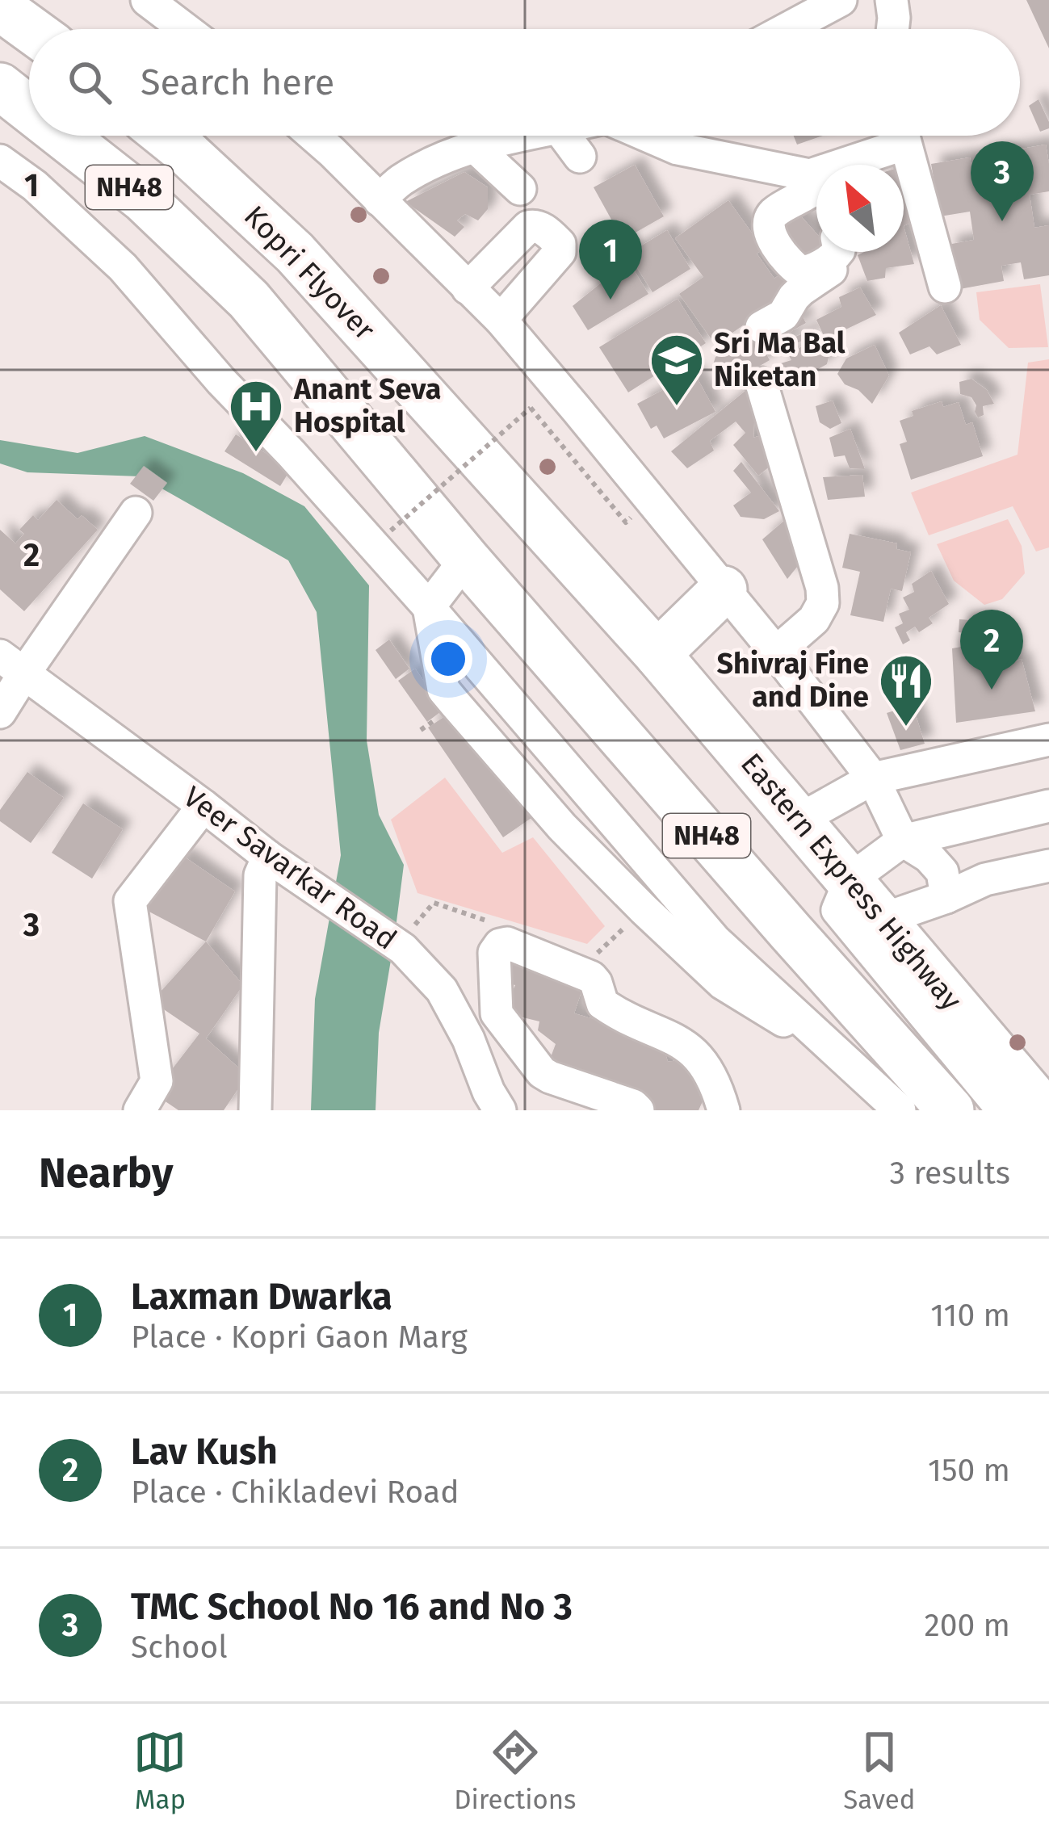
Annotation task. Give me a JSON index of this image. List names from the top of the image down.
{
  "streets": {
    "highway": ["NH48", "Kopri Flyover", "Eastern Express Highway"],
    "street": ["Veer Savarkar Road"]
  },
  "crossings": [
    ["Kopri Flyover", "Eastern Express Highway"]
  ],
  "places": {
    "school or university": ["Sri Ma Bal Niketan"],
    "hospital": ["Anant Seva Hospital"],
    "restaurant": ["Shivraj Fine and Dine"]
  },
  "north": "top left",
  "page": {
    "search": "Search here",
    "pins": ["3", "1", "2"],
    "heading": ["Nearby", "3 results"],
    "list": [
      {
        "mark": "1",
        "name": "Laxman Dwarka",
        "note": "Place · Kopri Gaon Marg",
        "value": "110 m"
      },
      {
        "mark": "2",
        "name": "Lav Kush",
        "note": "Place · Chikladevi Road",
        "value": "150 m"
      },
      {
        "mark": "3",
        "name": "TMC School No 16 and No 3",
        "note": "School",
        "value": "200 m"
      }
    ],
    "nav": ["Map", "Directions", "Saved"]
  },
  "grid": {
    "rows": ["1", "2", "3"]
  }
}
